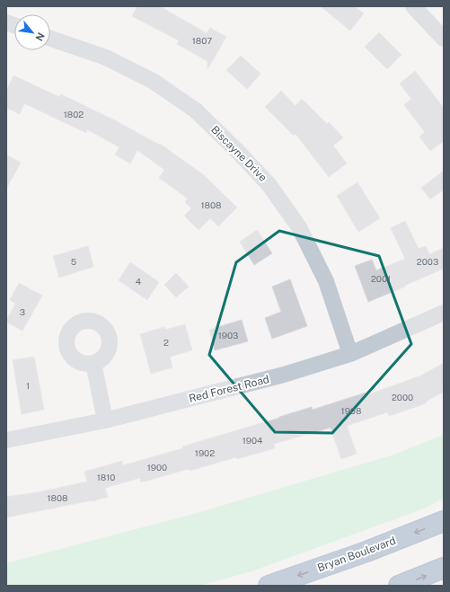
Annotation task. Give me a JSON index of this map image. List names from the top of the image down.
{
  "streets": {
    "highway": ["Bryan Boulevard"],
    "street": ["Biscayne Drive", "Red Forest Road"]
  },
  "crossings": [
    ["Biscayne Drive", "Red Forest Road"]
  ],
  "one_way": ["Bryan Boulevard"],
  "house_numbers": [
    "1807",
    "1802",
    "1808",
    "5",
    "2003",
    "2001",
    "4",
    "3",
    "1903",
    "2",
    "1",
    "2000",
    "1908",
    "1904",
    "1902",
    "1900",
    "1810",
    "1808"
  ],
  "north": "bottom right"
}
